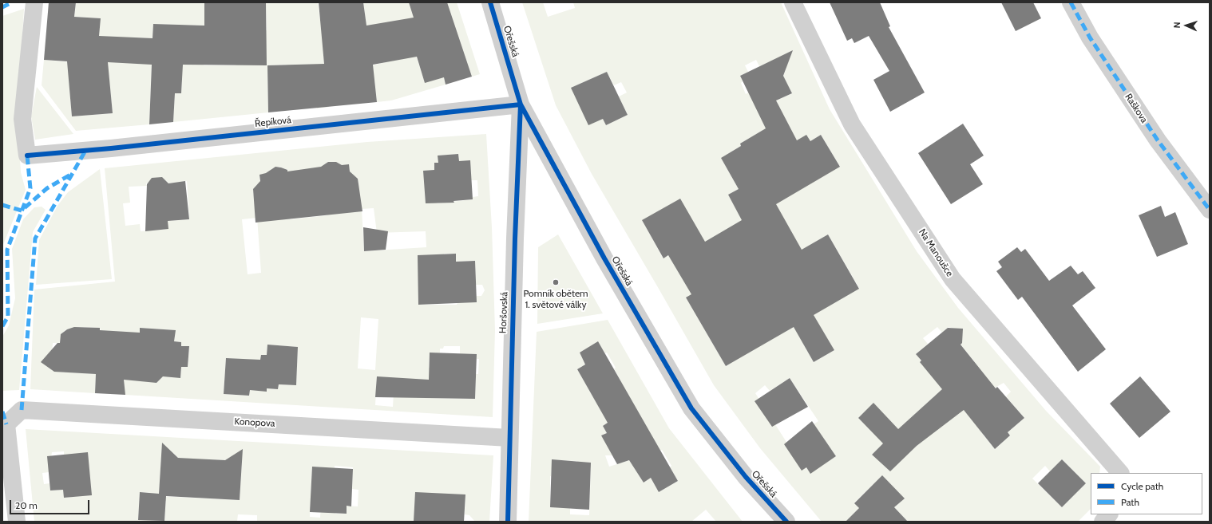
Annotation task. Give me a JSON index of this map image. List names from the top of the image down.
{
  "streets": {
    "street": [
      "Ořešská",
      "Raškova",
      "Řepíková",
      "Na Manoušce",
      "Horšovská",
      "Konopova"
    ]
  },
  "crossings": [
    ["Ořešská", "Řepíková"],
    ["Ořešská", "Horšovská"],
    ["Řepíková", "Horšovská"],
    ["Horšovská", "Konopova"]
  ],
  "places": ["Pomník obětem 1. světové války"],
  "legend": ["Cycle path", "Path"],
  "scale_bar": "20 m",
  "north": "left"
}
